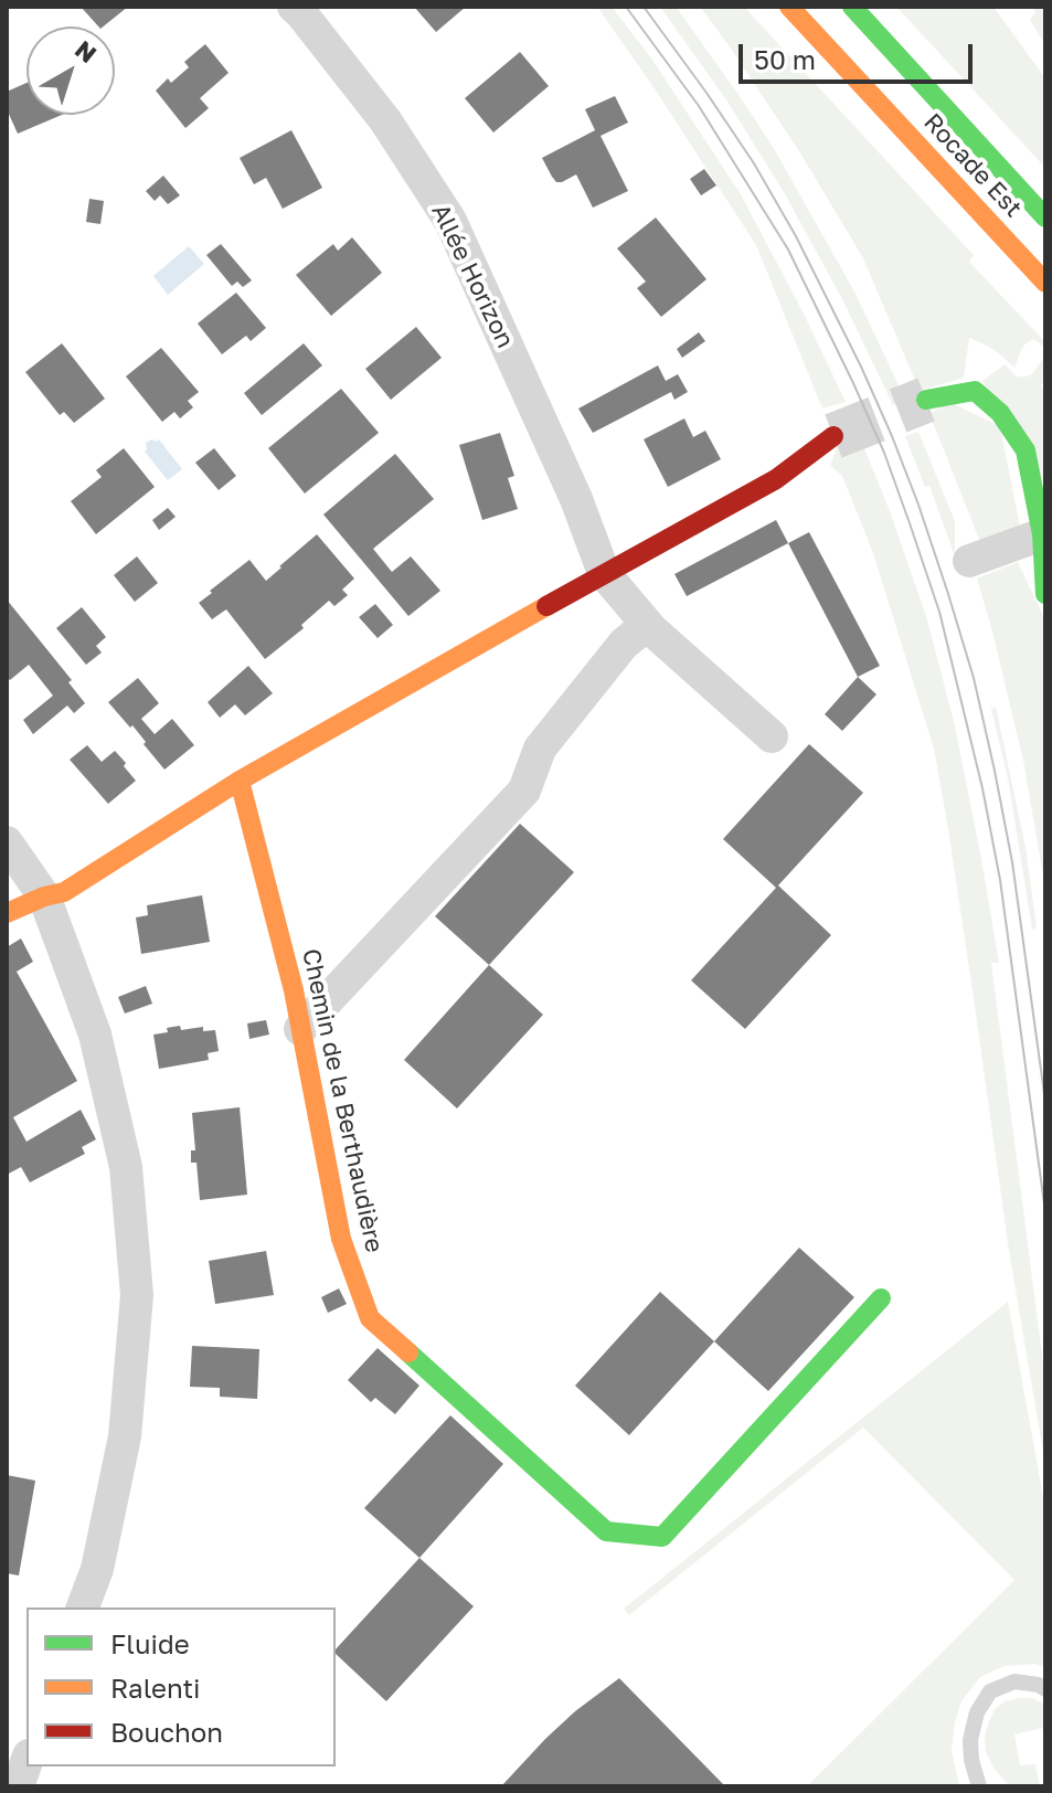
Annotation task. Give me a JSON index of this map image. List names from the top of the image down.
{
  "streets": {
    "main road": ["Rocade Est", "Chemin de la Berthaudière"],
    "street": ["Allée Horizon"]
  },
  "legend": ["Fluide", "Ralenti", "Bouchon"],
  "scale_bar": "50 m",
  "north": "top right"
}
